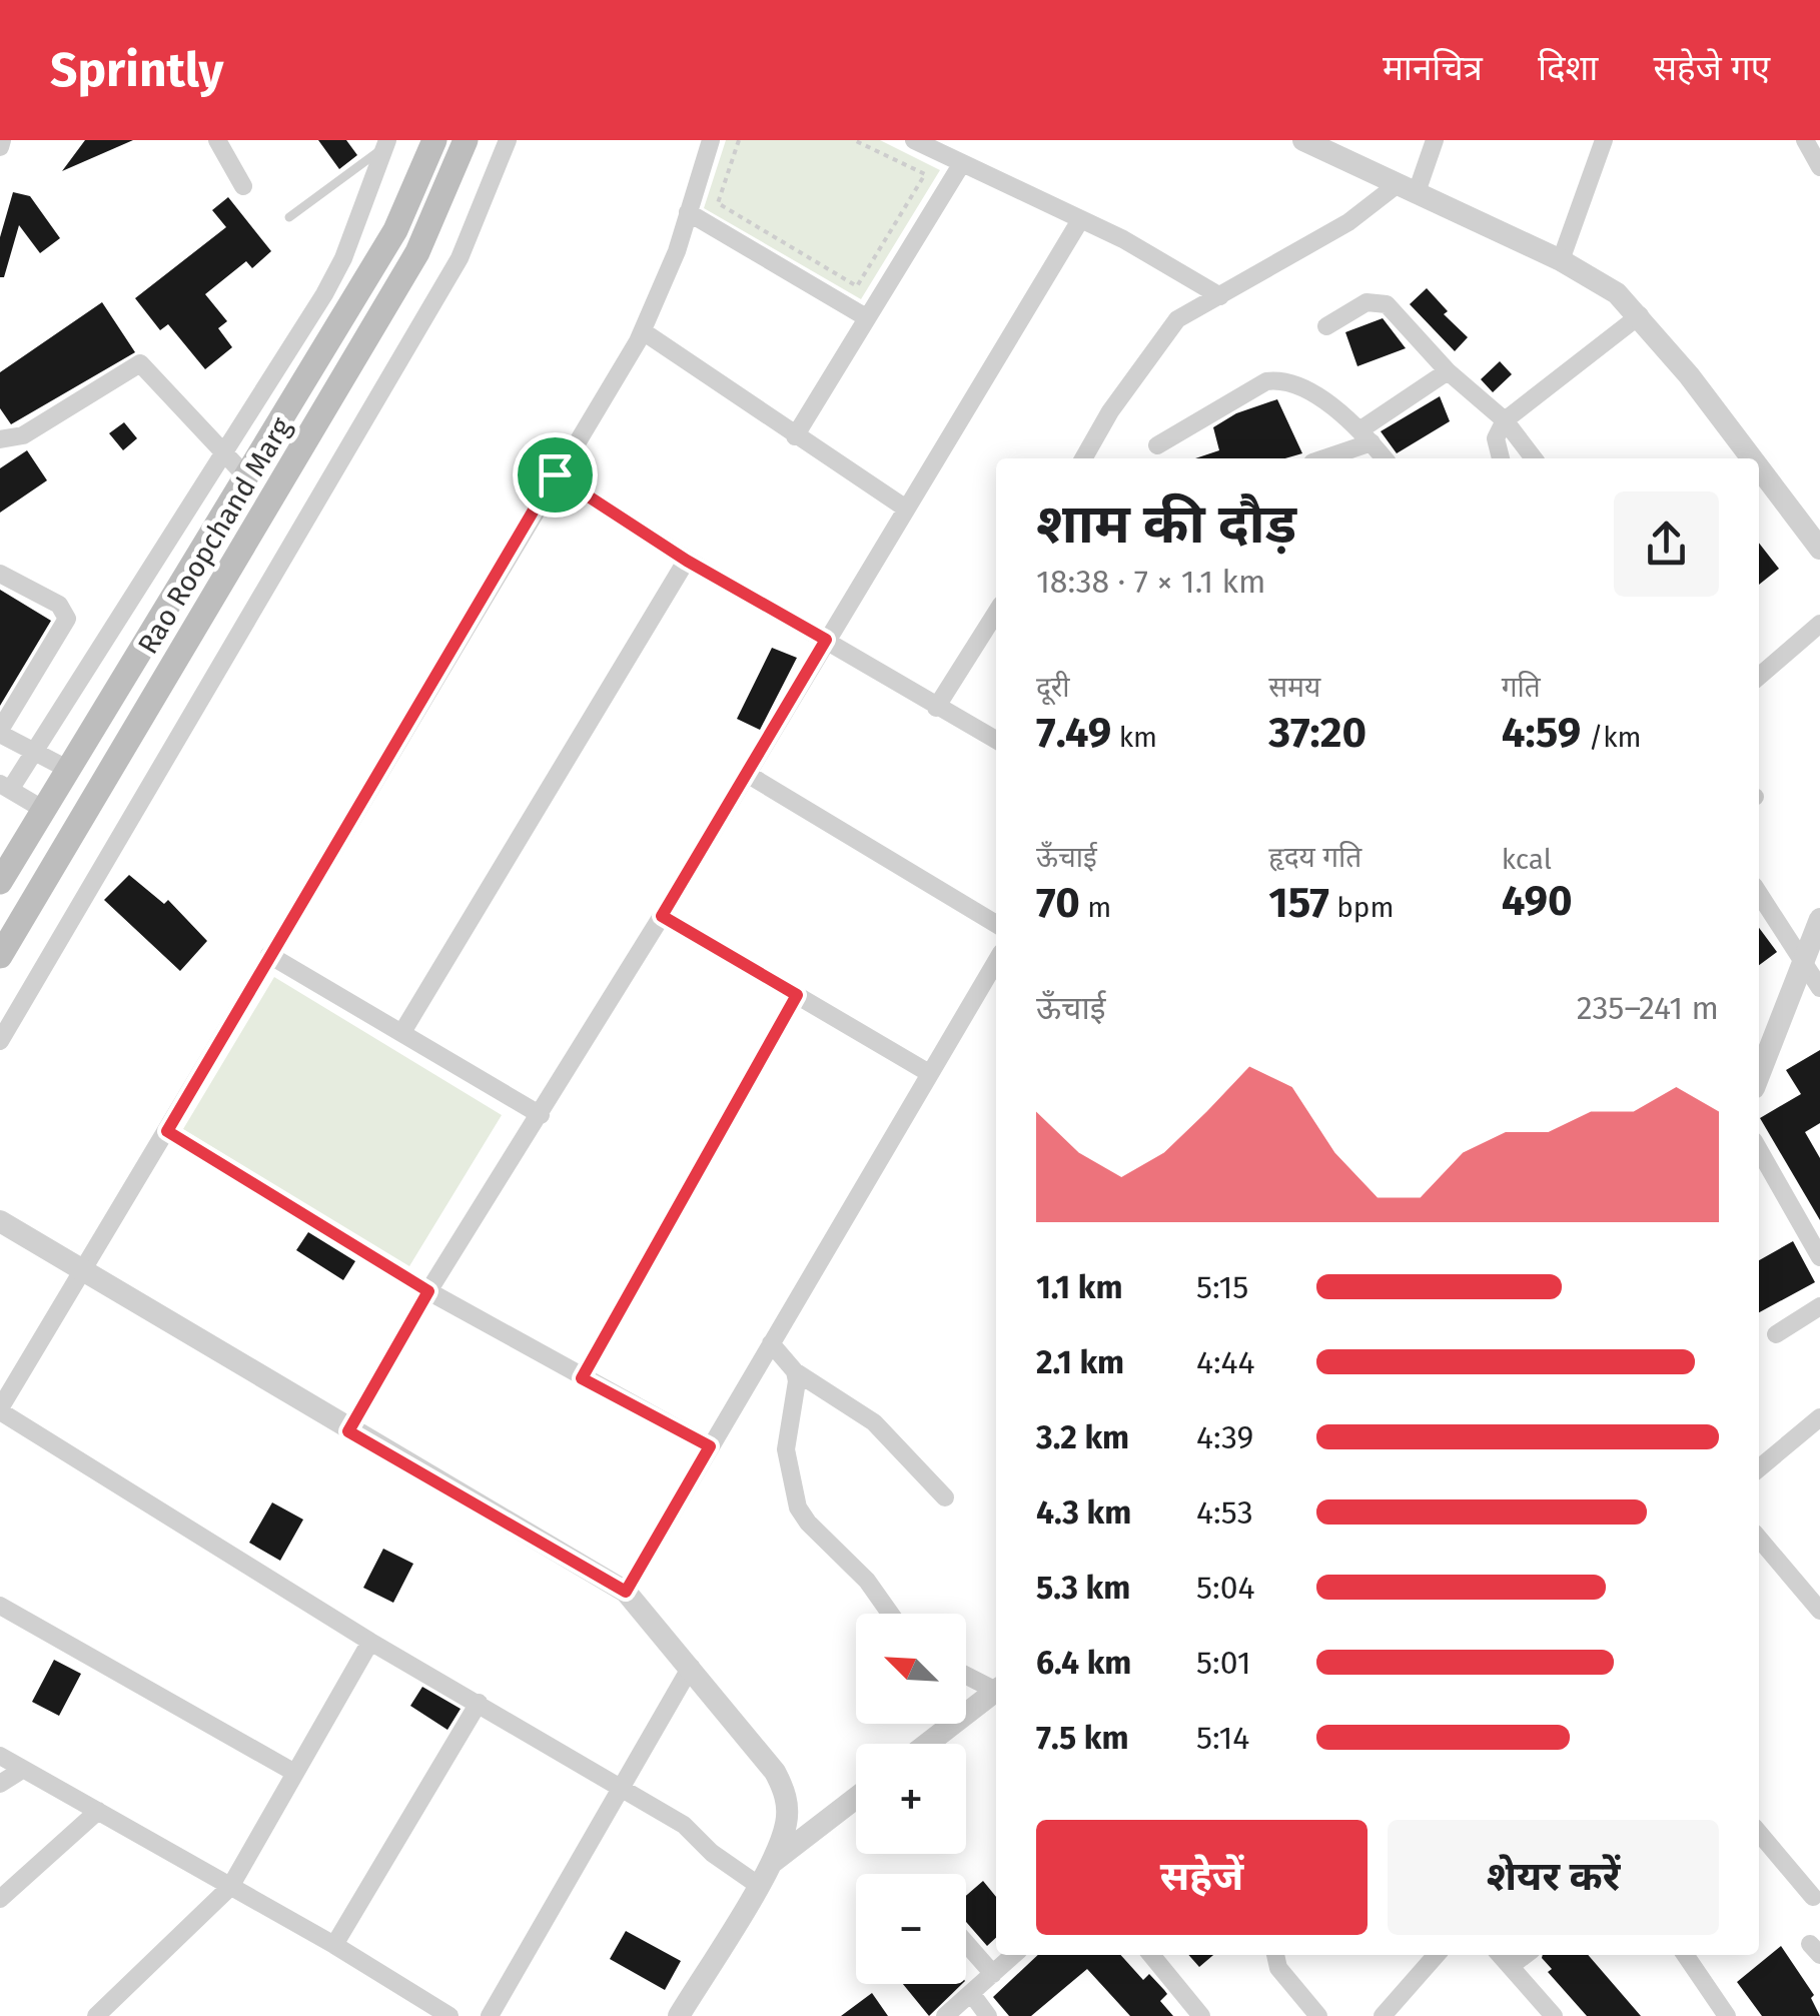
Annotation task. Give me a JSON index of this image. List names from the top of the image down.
{
  "streets": {
    "main road": ["Rao Roopchand Marg"]
  },
  "north": "top left",
  "page": {
    "header": "Sprintly",
    "nav": ["मानचित्र", "दिशा", "सहेजे गए"],
    "heading": ["शाम की दौड़", "18:38 · 7 × 1.1 km"],
    "stats": [
      ["दूरी", "7.49 km"],
      ["समय", "37:20"],
      ["गति", "4:59 /km"],
      ["ऊँचाई", "70 m"],
      ["हृदय गति", "157 bpm"],
      ["kcal", "490"]
    ],
    "chart": ["ऊँचाई", "235–241 m"],
    "list": [
      {
        "name": "1.1 km",
        "note": "5:15"
      },
      {
        "name": "2.1 km",
        "note": "4:44"
      },
      {
        "name": "3.2 km",
        "note": "4:39"
      },
      {
        "name": "4.3 km",
        "note": "4:53"
      },
      {
        "name": "5.3 km",
        "note": "5:04"
      },
      {
        "name": "6.4 km",
        "note": "5:01"
      },
      {
        "name": "7.5 km",
        "note": "5:14"
      }
    ],
    "map_buttons": ["+", "−"],
    "buttons": ["सहेजें", "शेयर करें"]
  }
}
